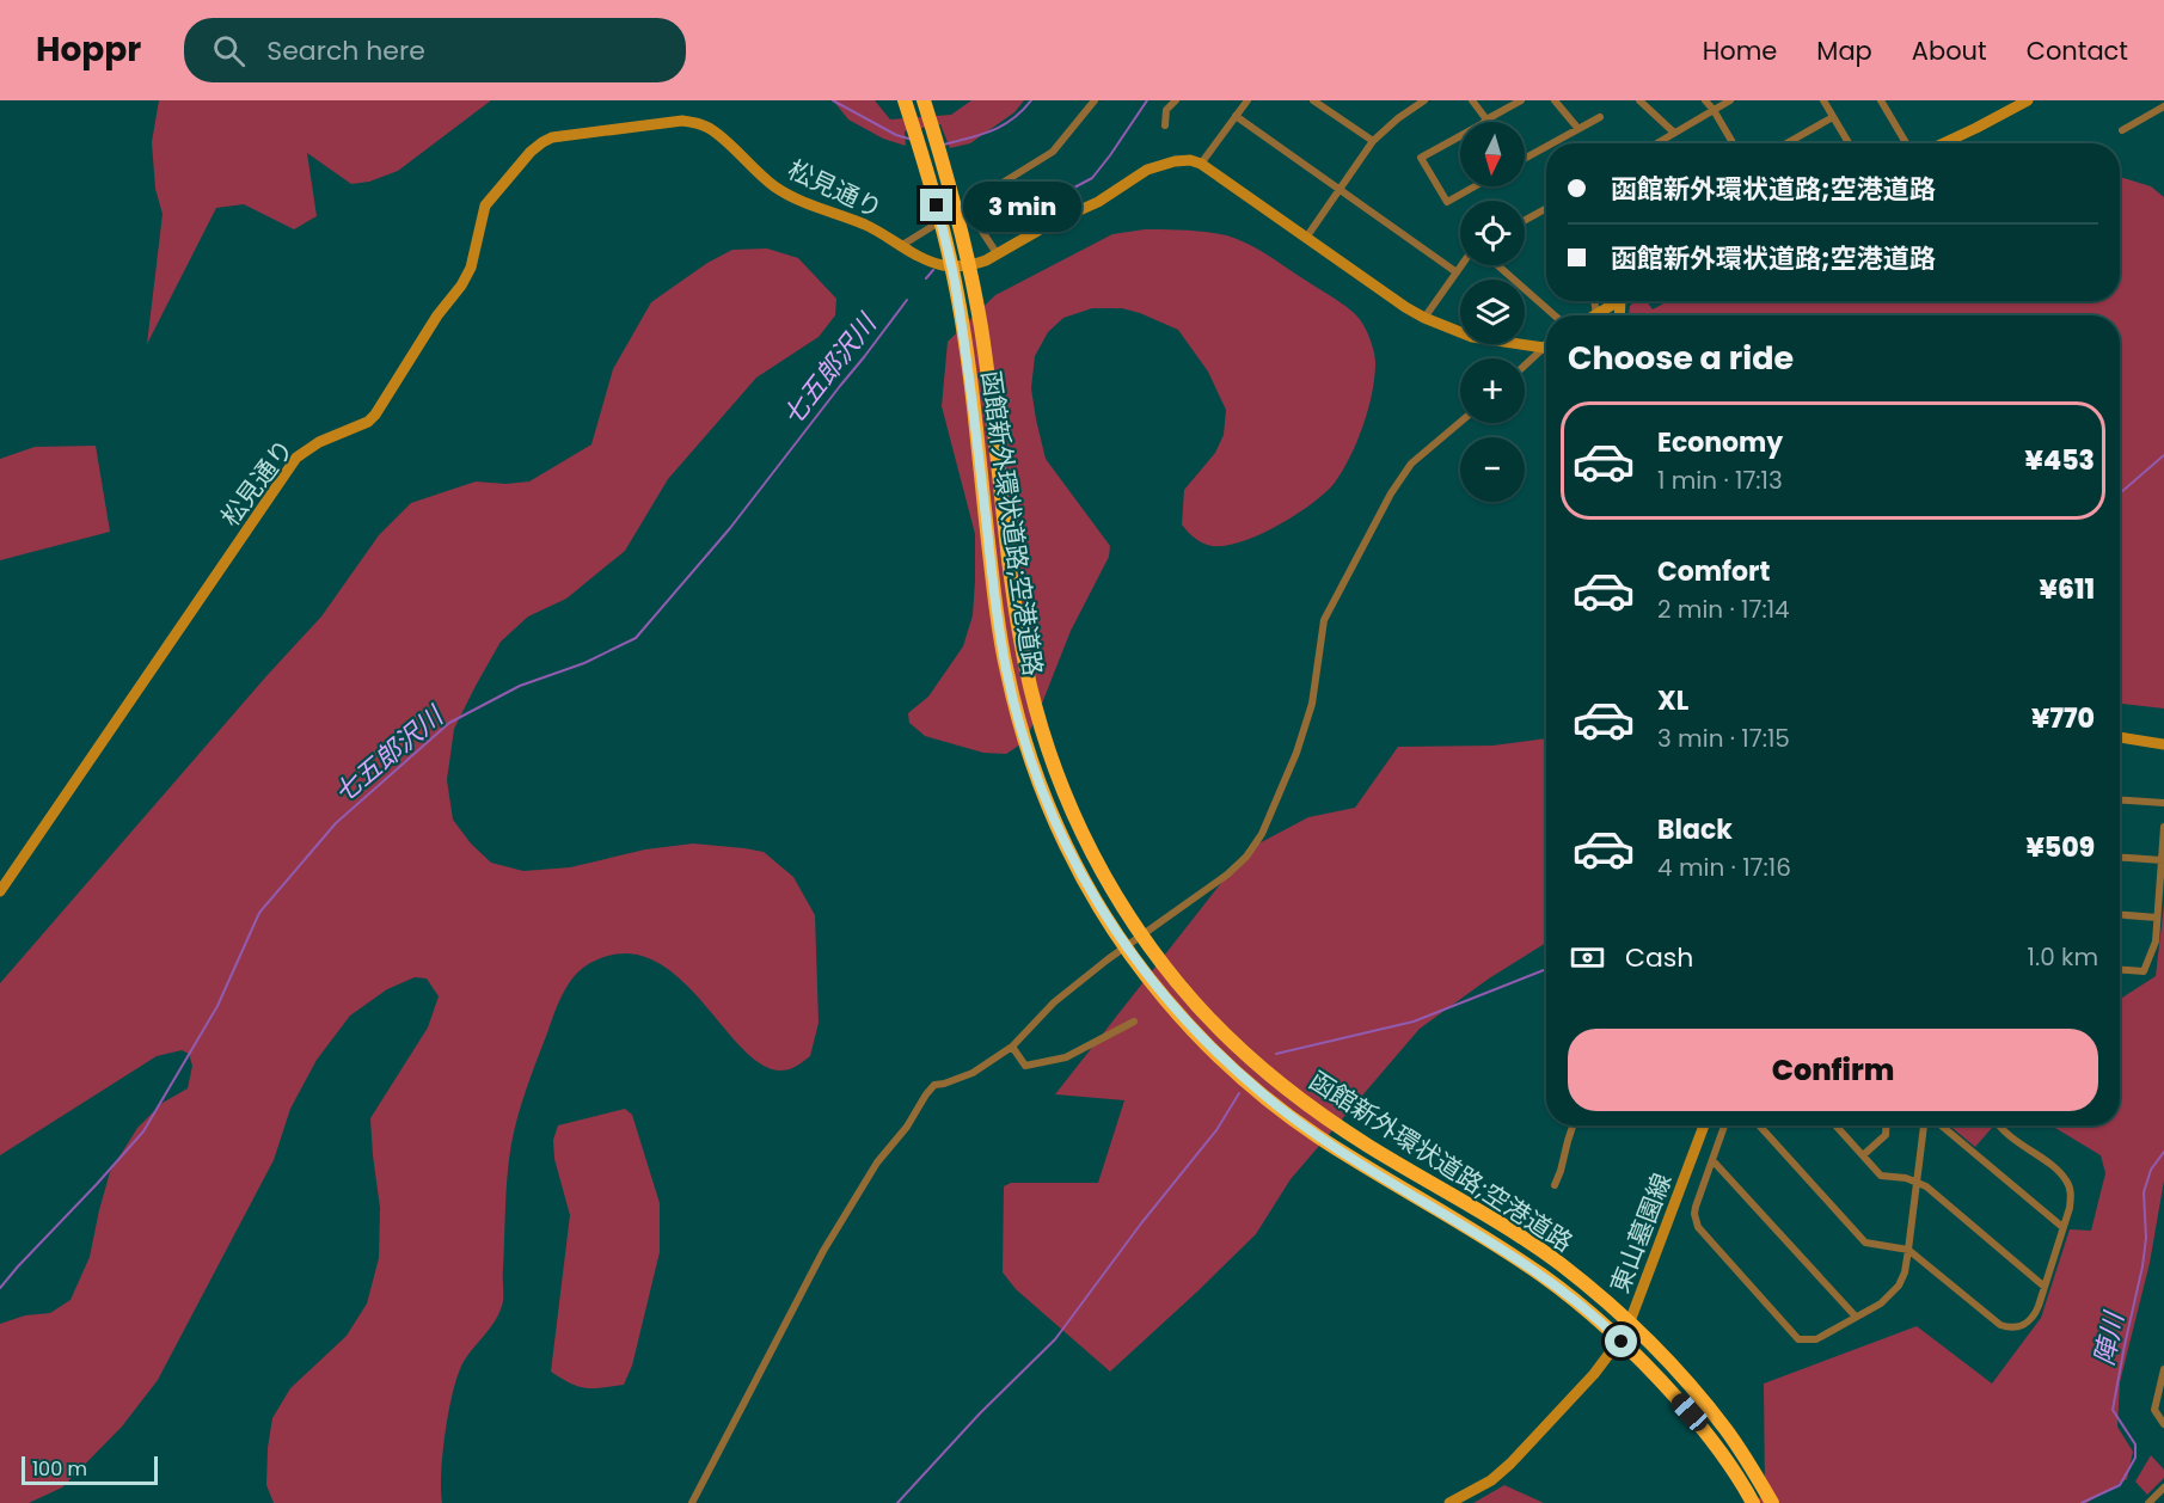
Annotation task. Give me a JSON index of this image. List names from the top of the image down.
{
  "streets": {
    "highway": ["函館新外環状道路;空港道路"],
    "street": ["松見通り", "東山墓園線"]
  },
  "water": ["七五郎沢川", "陣川"],
  "scale_bar": "100 m",
  "north": "bottom",
  "page": {
    "header": "Hoppr",
    "search": "Search here",
    "nav": [
      "Home",
      "Map",
      "About",
      "Contact"
    ],
    "map_buttons": ["+", "−"],
    "banner": ["函館新外環状道路;空港道路", "函館新外環状道路;空港道路"],
    "bubble": "3 min",
    "heading": "Choose a ride",
    "list": [
      {
        "name": "Economy",
        "note": "1 min · 17:13",
        "value": "¥453"
      },
      {
        "name": "Comfort",
        "note": "2 min · 17:14",
        "value": "¥611"
      },
      {
        "name": "XL",
        "note": "3 min · 17:15",
        "value": "¥770"
      },
      {
        "name": "Black",
        "note": "4 min · 17:16",
        "value": "¥509"
      }
    ],
    "pay": ["Cash", "1.0 km"],
    "buttons": "Confirm",
    "scale": "100 m"
  }
}
